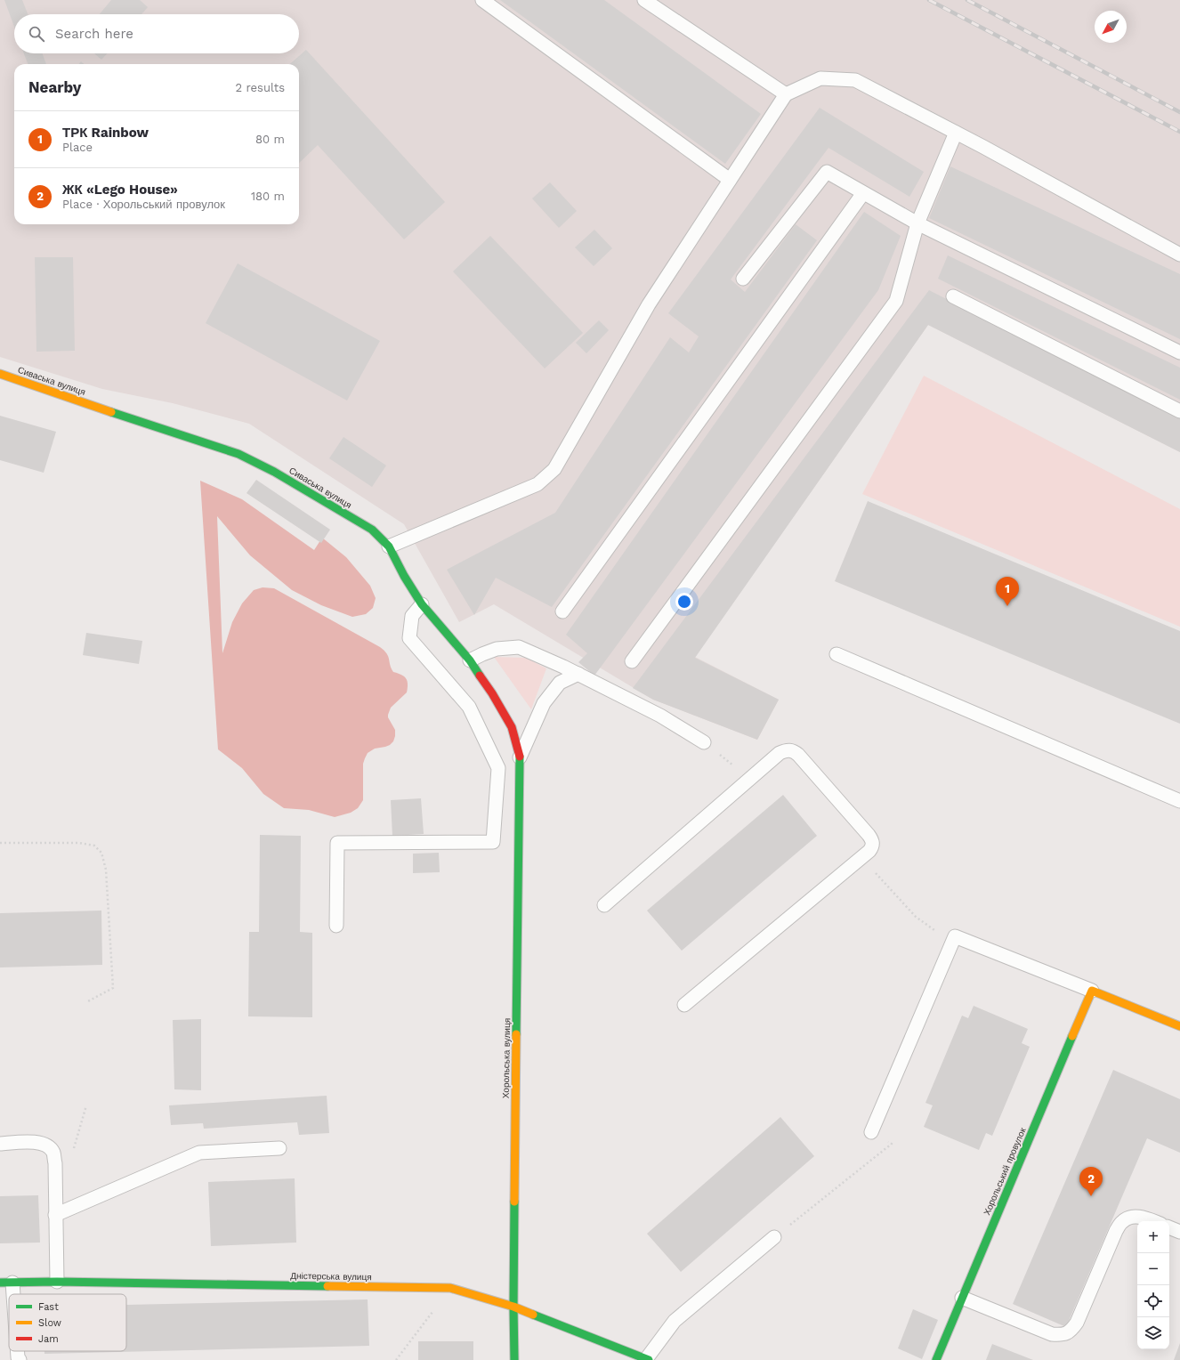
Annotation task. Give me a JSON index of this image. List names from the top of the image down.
{
  "streets": {
    "street": [
      "Сиваська вулиця",
      "Хорольська вулиця",
      "Хорольський провулок",
      "Дністерська вулиця"
    ]
  },
  "crossings": [
    ["Сиваська вулиця", "Хорольська вулиця"],
    ["Хорольська вулиця", "Дністерська вулиця"]
  ],
  "legend": ["Fast", "Slow", "Jam"],
  "north": "bottom left",
  "page": {
    "search": "Search here",
    "heading": ["Nearby", "2 results"],
    "list": [
      {
        "mark": "1",
        "name": "ТРК Rainbow",
        "note": "Place",
        "value": "80 m"
      },
      {
        "mark": "2",
        "name": "ЖК «Lego House»",
        "note": "Place · Хорольський провулок",
        "value": "180 m"
      }
    ],
    "pins": ["1", "2"],
    "map_buttons": ["+", "−"]
  }
}
